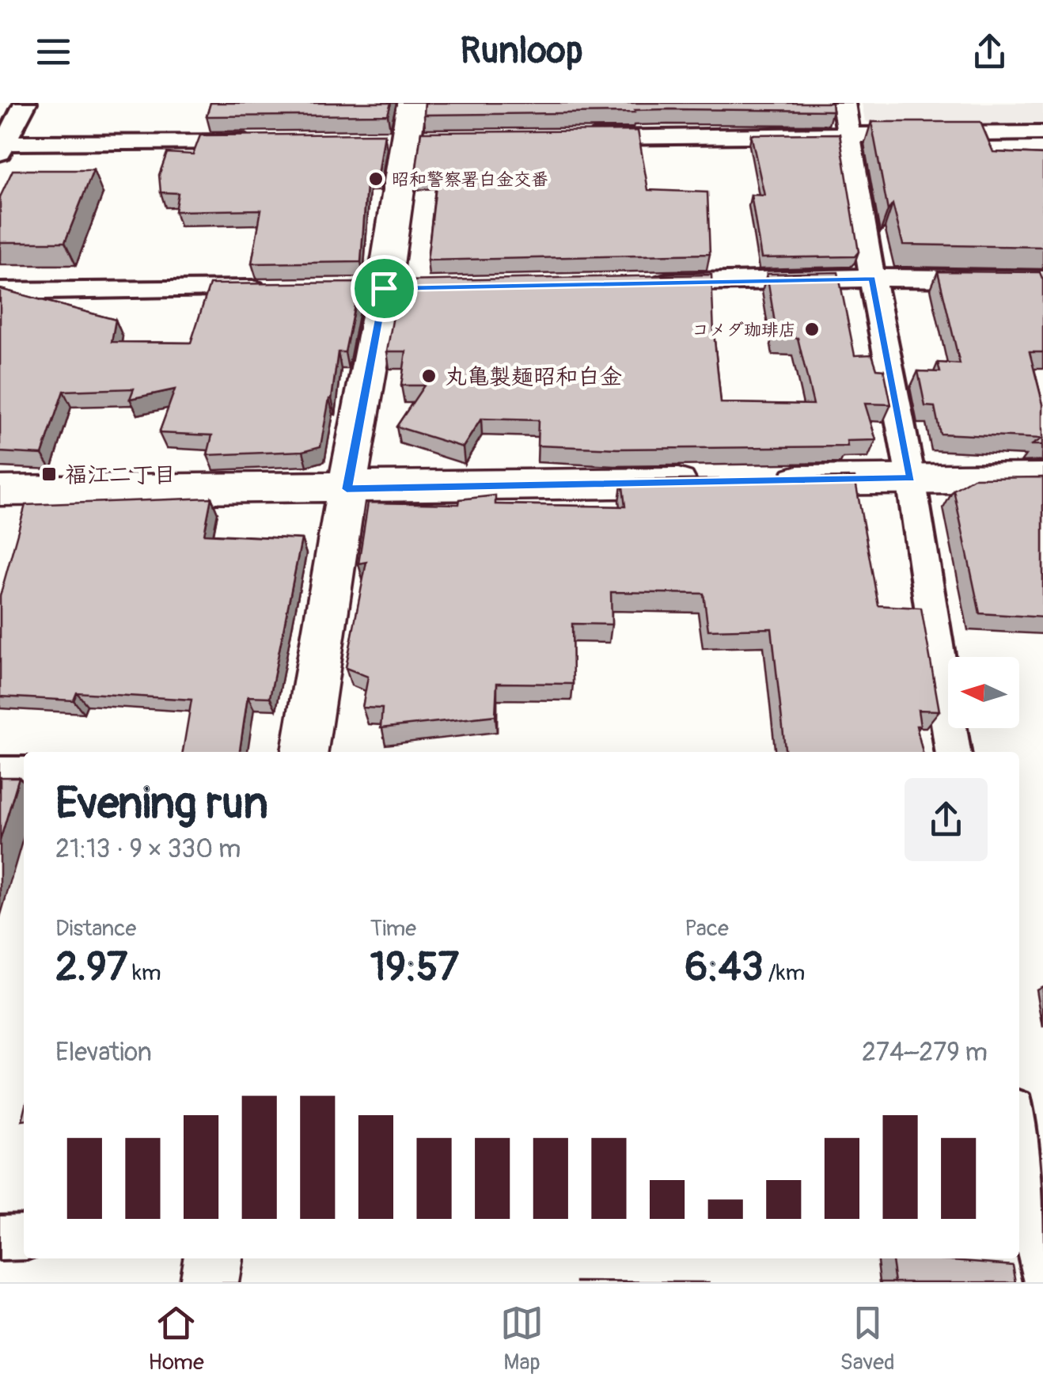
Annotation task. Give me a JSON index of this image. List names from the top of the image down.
{
  "places": {
    "other": ["昭和警察署白金交番", "コメダ珈琲店", "丸亀製麺昭和白金"],
    "transit": ["福江二丁目"]
  },
  "north": "left",
  "page": {
    "header": "Runloop",
    "heading": ["Evening run", "21:13 · 9 × 330 m"],
    "stats": [
      ["Distance", "2.97 km"],
      ["Time", "19:57"],
      ["Pace", "6:43 /km"]
    ],
    "chart": ["Elevation", "274–279 m"],
    "tabs": ["Home", "Map", "Saved"]
  }
}
